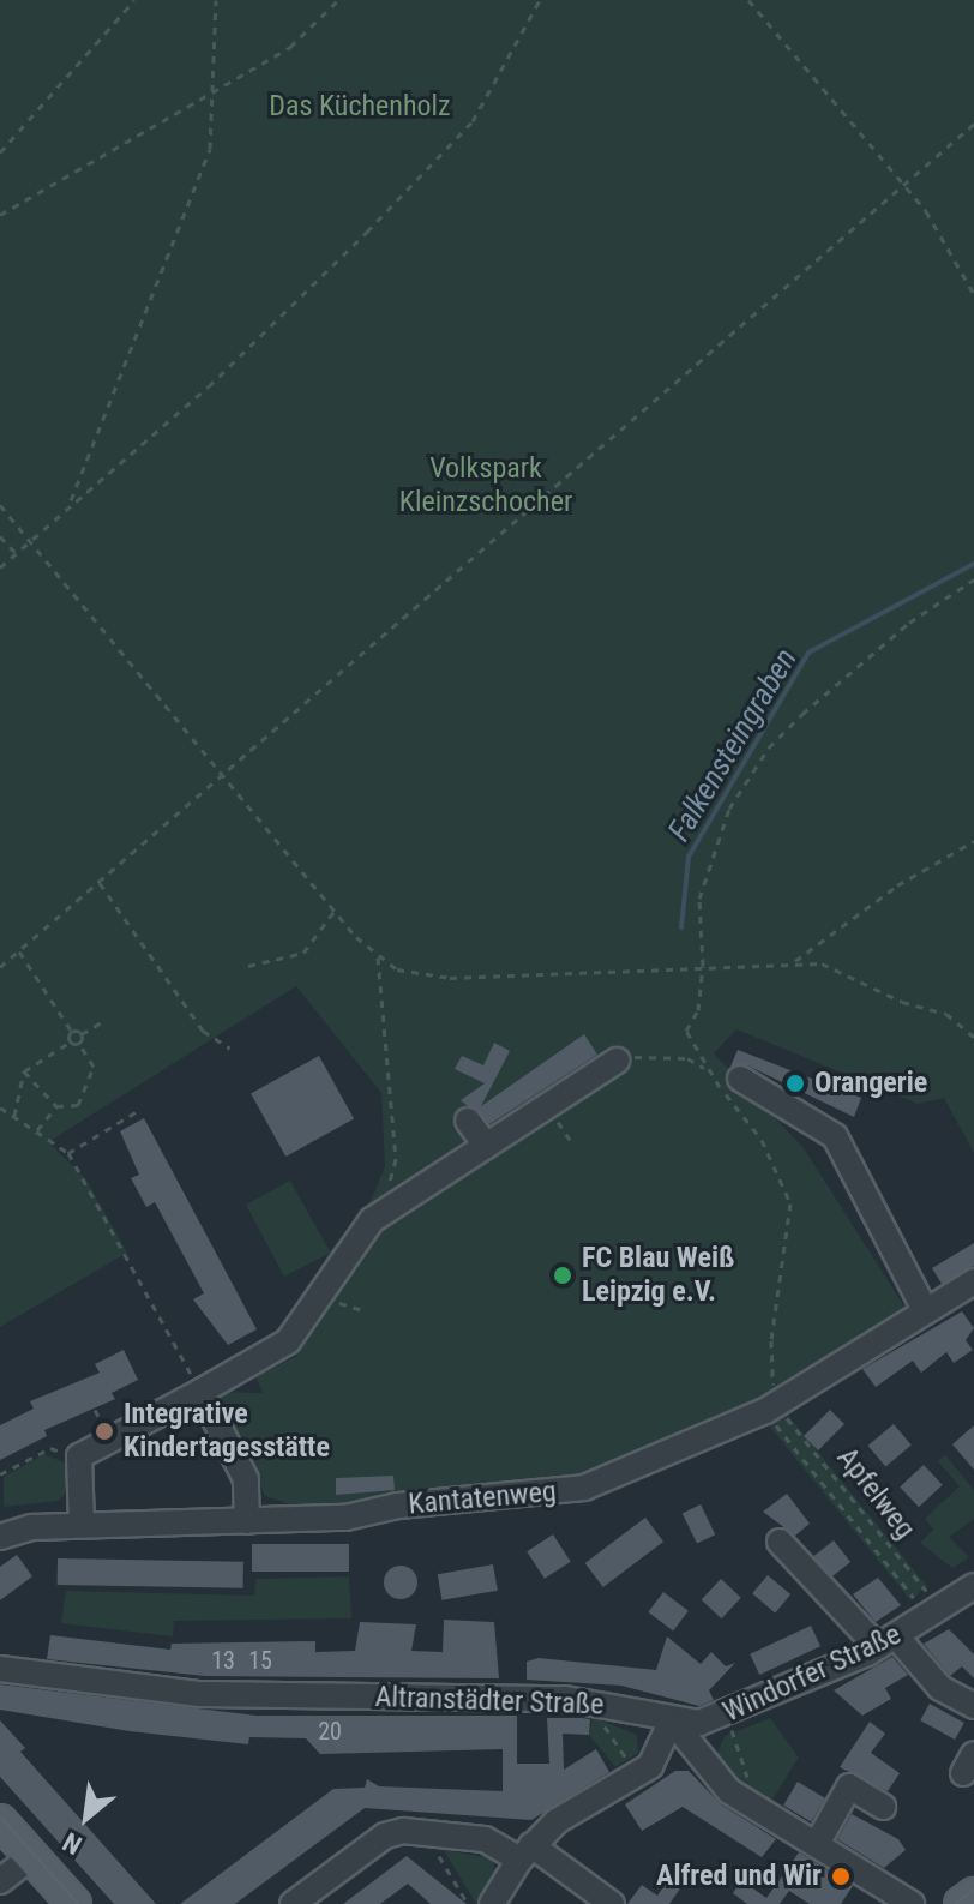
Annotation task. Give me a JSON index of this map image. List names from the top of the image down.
{
  "streets": {
    "street": ["Kantatenweg", "Windorfer Straße", "Altranstädter Straße"],
    "path": ["Apfelweg"]
  },
  "crossings": [
    ["Apfelweg", "Kantatenweg"],
    ["Windorfer Straße", "Altranstädter Straße"]
  ],
  "water": ["Falkensteingraben"],
  "parks": ["Das Küchenholz", "Volkspark Kleinzschocher"],
  "places": [
    "Orangerie",
    "FC Blau Weiß Leipzig e.V.",
    "Integrative Kindertagesstätte",
    "Alfred und Wir"
  ],
  "house_numbers": ["13", "15", "20"],
  "north": "bottom left"
}
